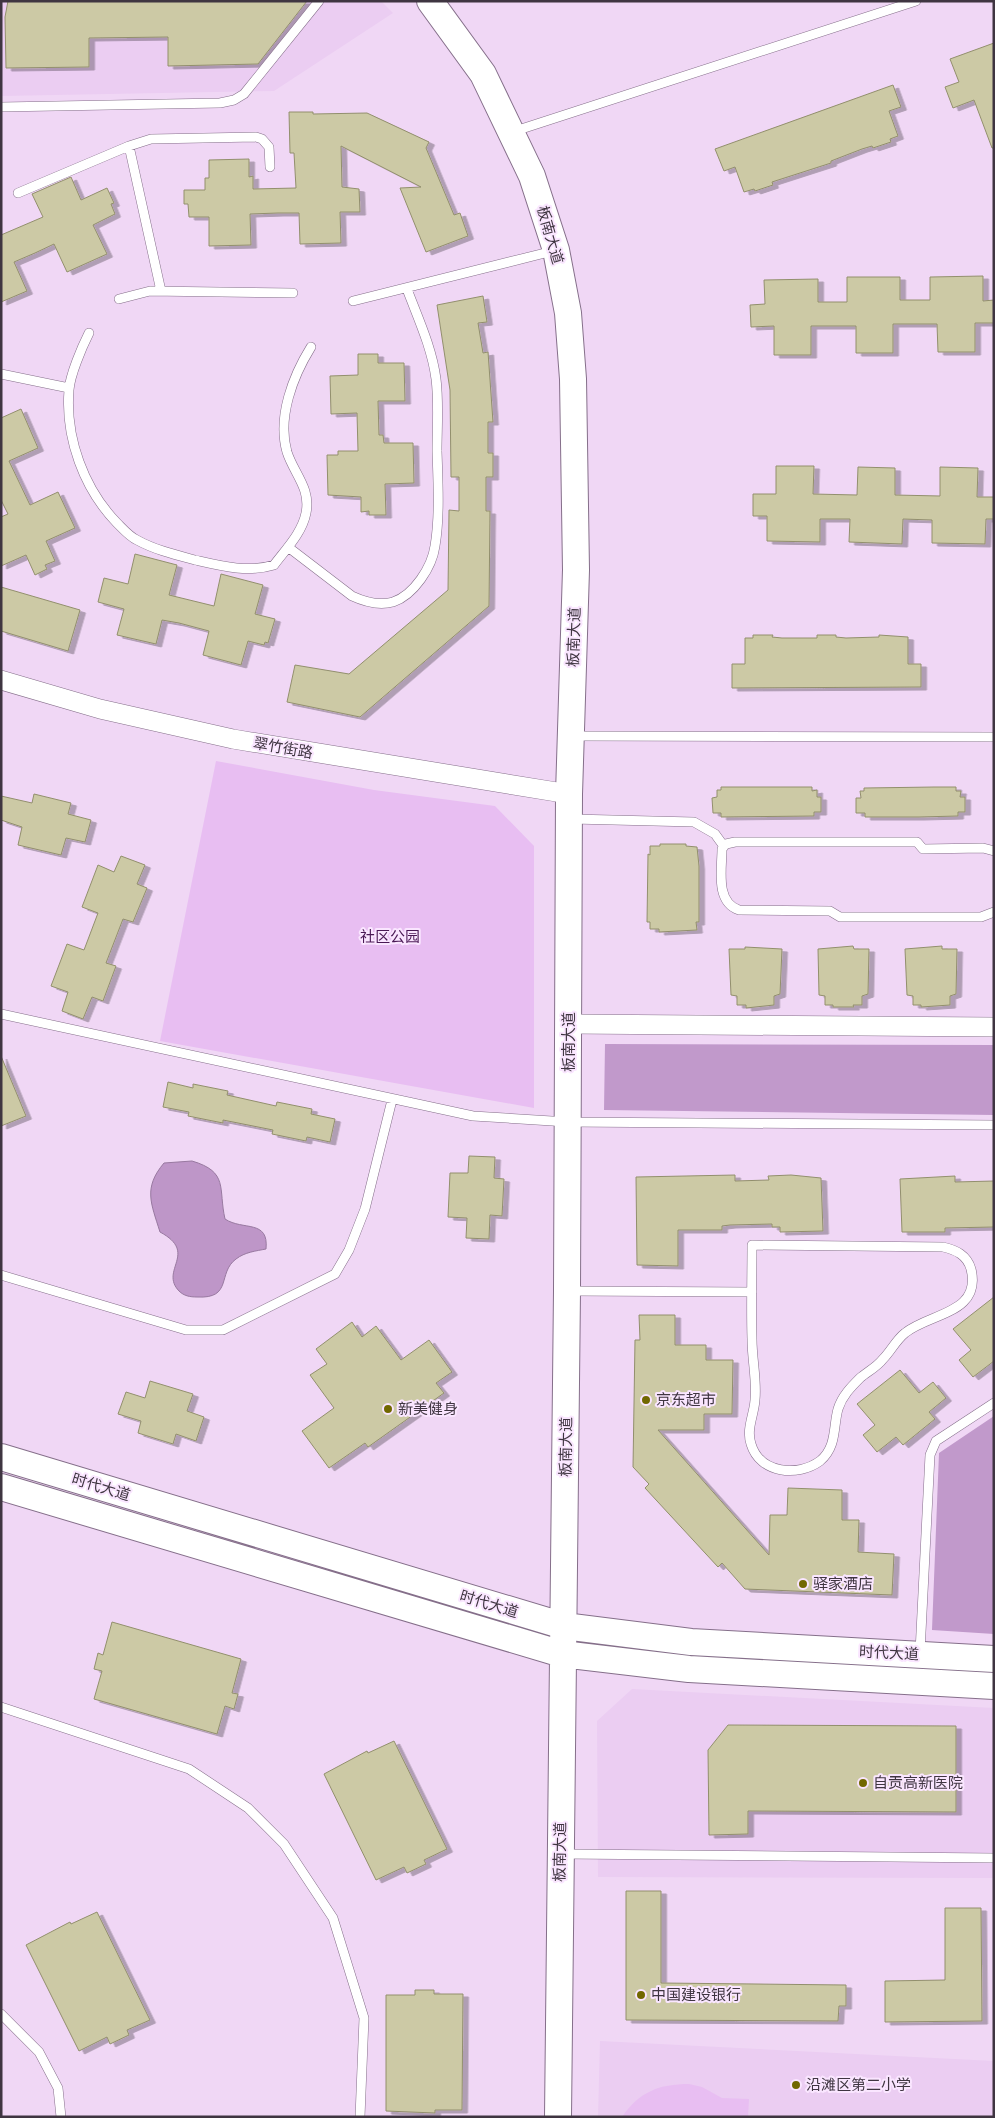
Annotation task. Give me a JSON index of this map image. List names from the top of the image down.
{
  "streets": {
    "main road": ["板南大道", "时代大道"],
    "street": ["翠竹街路"]
  },
  "crossings": [
    ["板南大道", "翠竹街路"],
    ["板南大道", "时代大道"]
  ],
  "parks": ["社区公园"],
  "places": [
    "京东超市",
    "新美健身",
    "驿家酒店",
    "自贡高新医院",
    "中国建设银行",
    "沿滩区第二小学"
  ]
}
